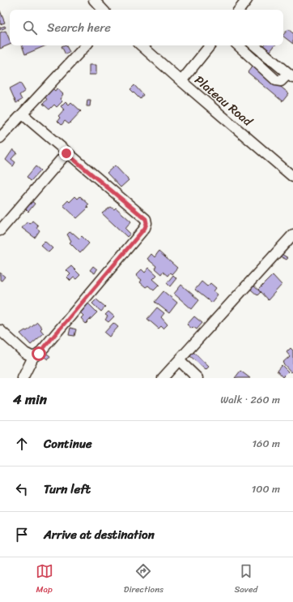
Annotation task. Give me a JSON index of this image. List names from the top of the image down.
{
  "streets": {
    "street": ["Plateau Road"]
  },
  "page": {
    "search": "Search here",
    "heading": ["4 min", "Walk · 260 m"],
    "list": [
      ["Continue", "160 m"],
      ["Turn left", "100 m"],
      "Arrive at destination"
    ],
    "nav": ["Map", "Directions", "Saved"]
  }
}
